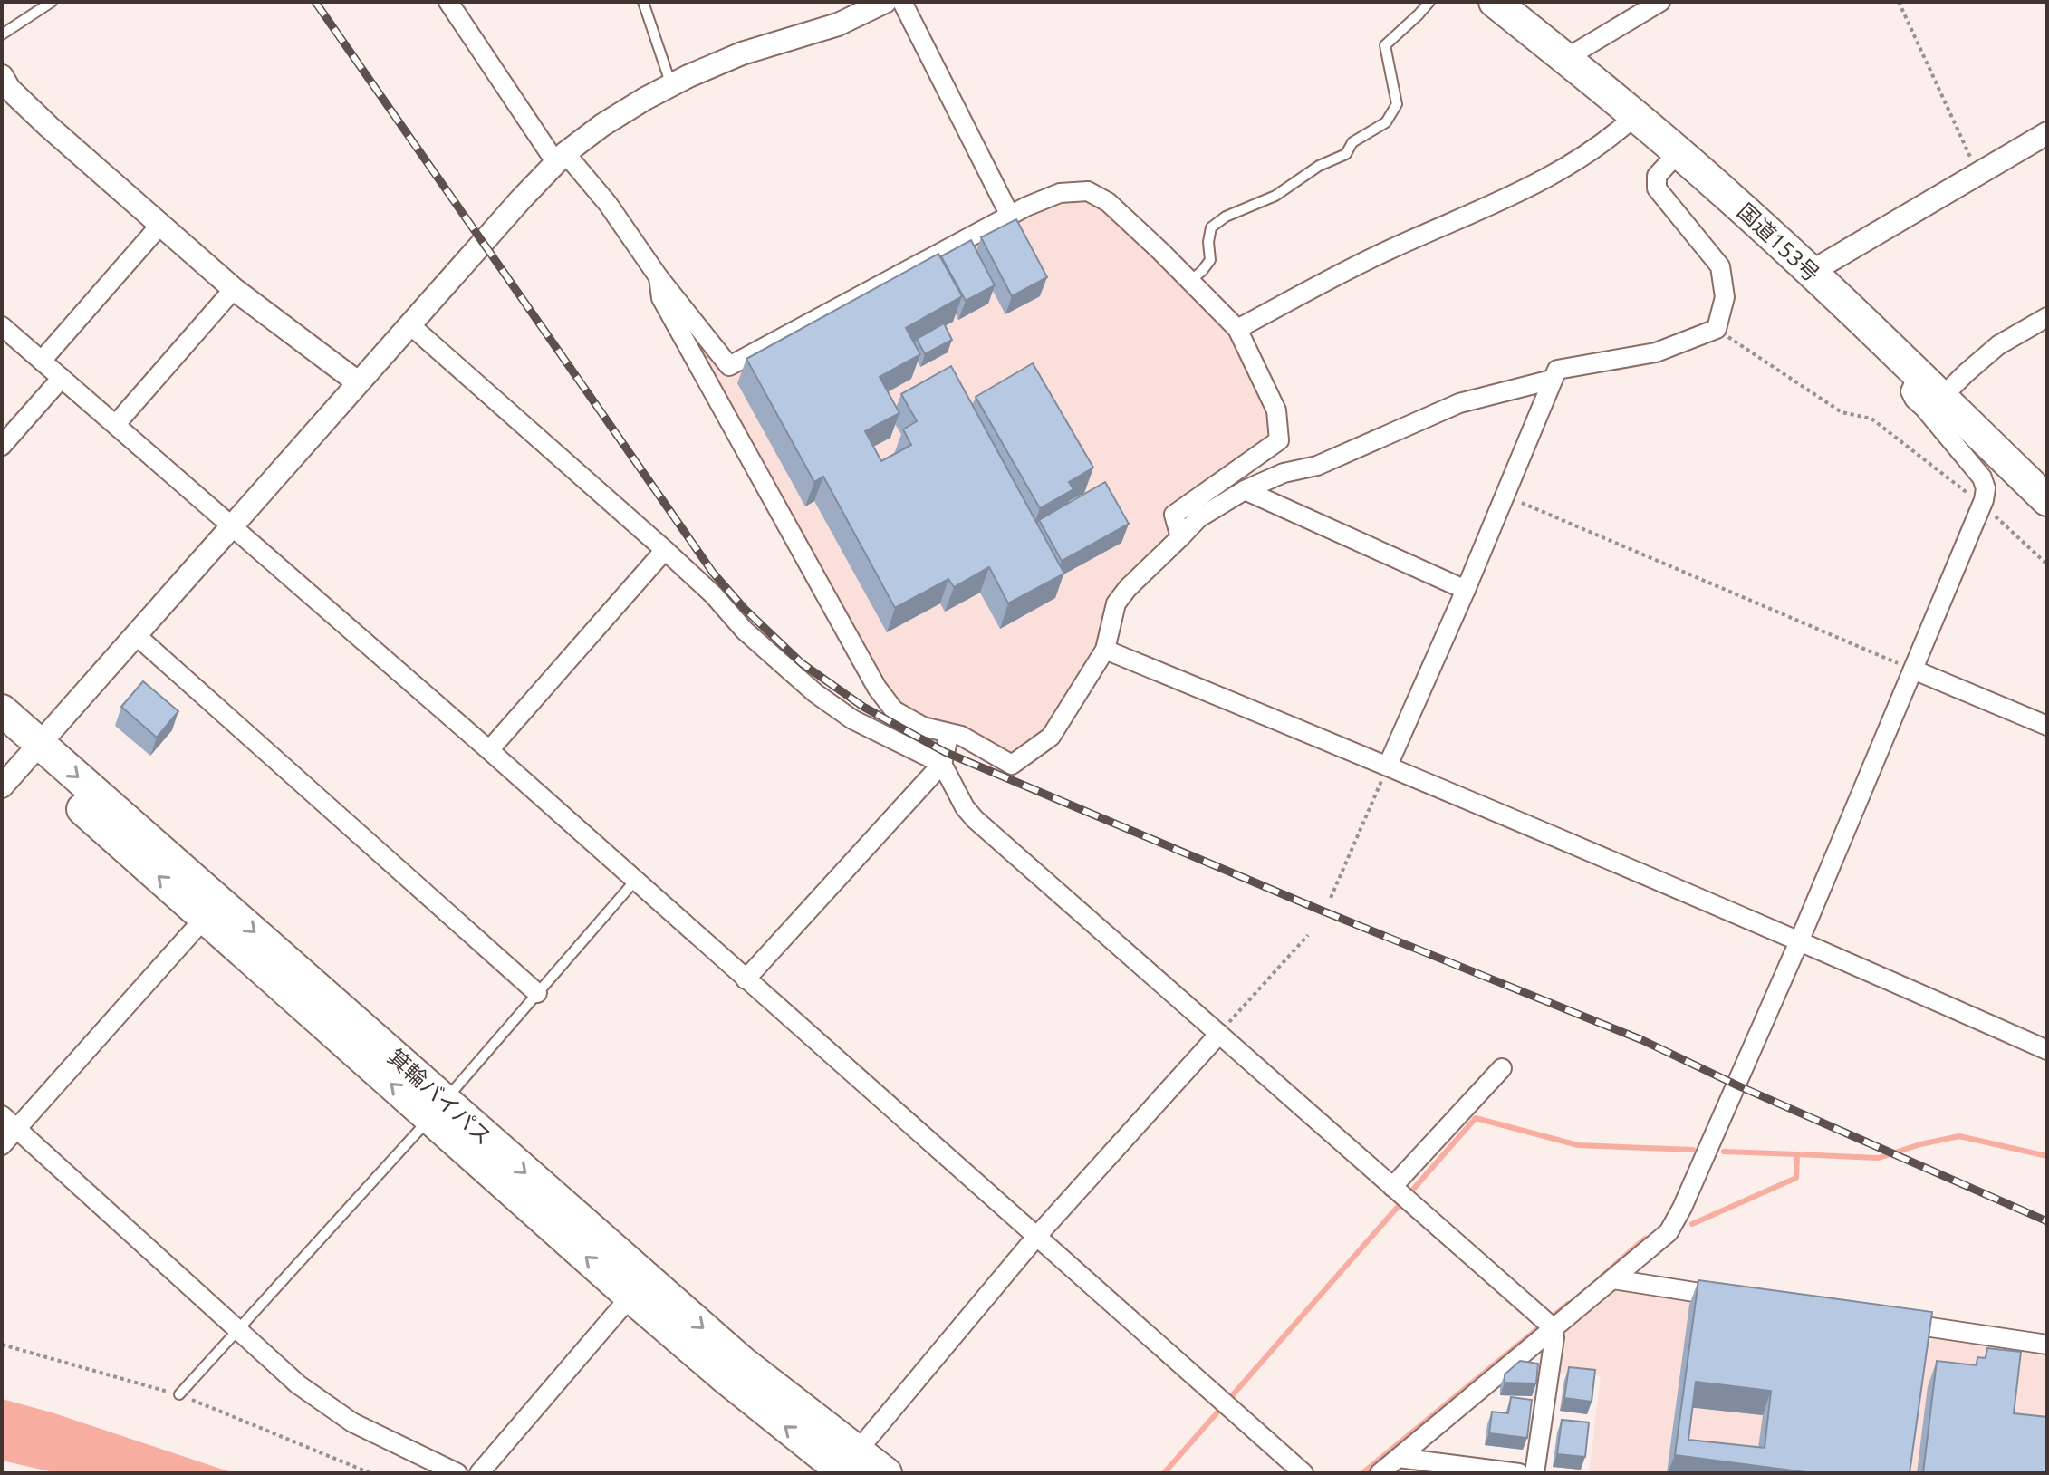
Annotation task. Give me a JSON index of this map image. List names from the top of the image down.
{
  "streets": {
    "highway": ["国道153号", "箕輪バイパス"]
  }
}
